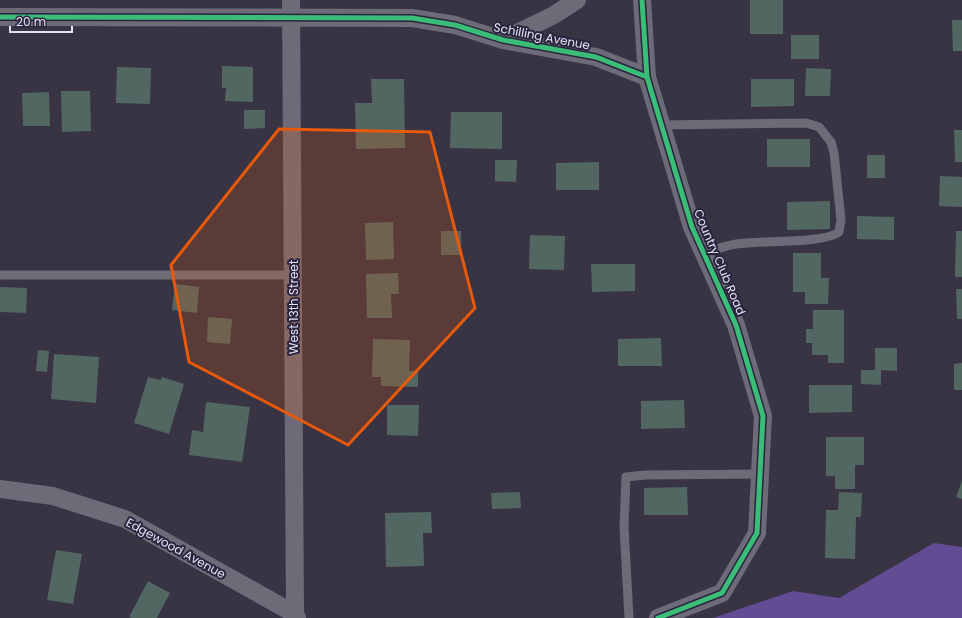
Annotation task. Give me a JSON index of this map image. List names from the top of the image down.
{
  "streets": {
    "street": [
      "Schilling Avenue",
      "Country Club Road",
      "West 13th Street",
      "Edgewood Avenue"
    ]
  },
  "crossings": [
    ["Schilling Avenue", "Country Club Road"],
    ["Schilling Avenue", "West 13th Street"],
    ["West 13th Street", "Edgewood Avenue"]
  ],
  "scale_bar": "20 m"
}
